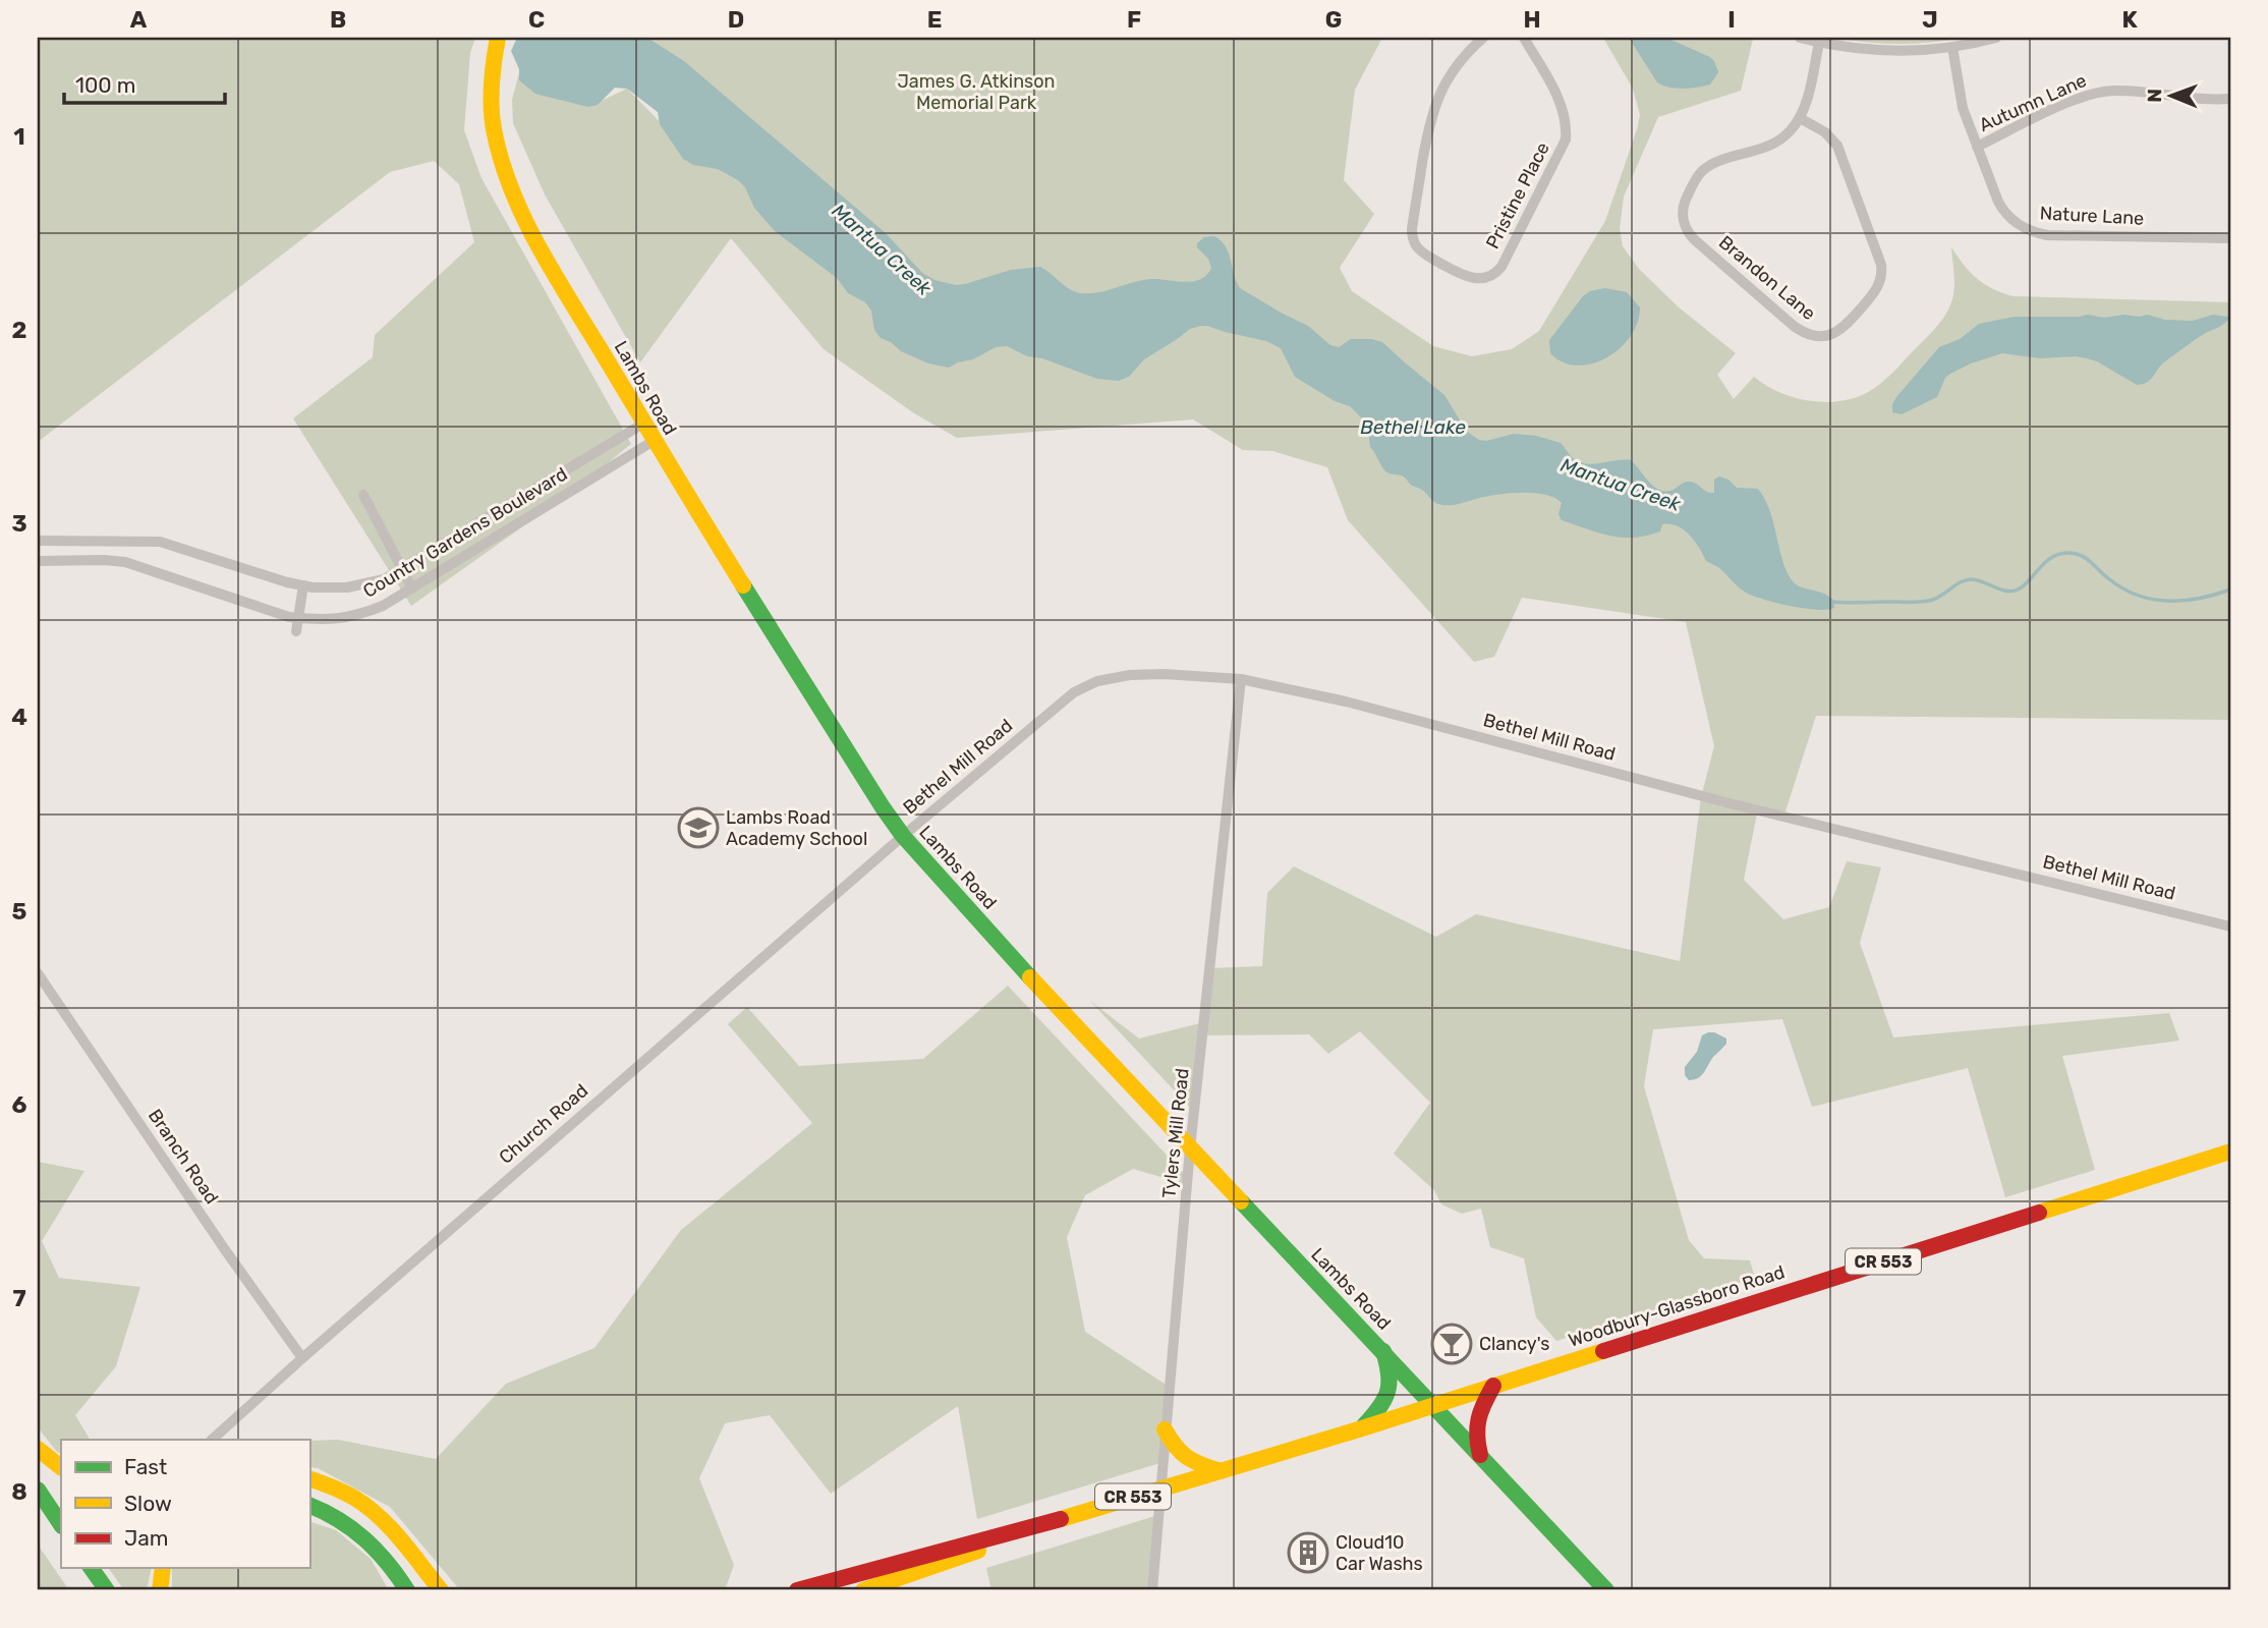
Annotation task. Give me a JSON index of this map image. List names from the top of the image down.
{
  "streets": {
    "main road": ["Lambs Road", "CR 553", "Woodbury-Glassboro Road"],
    "street": [
      "Autumn Lane",
      "Pristine Place",
      "Nature Lane",
      "Brandon Lane",
      "Country Gardens Boulevard",
      "Bethel Mill Road",
      "Church Road",
      "Tylers Mill Road",
      "Branch Road"
    ]
  },
  "crossings": [
    ["Autumn Lane", "Nature Lane"],
    ["Lambs Road", "Country Gardens Boulevard"],
    ["Lambs Road", "Bethel Mill Road"],
    ["Lambs Road", "Church Road"],
    ["Lambs Road", "Tylers Mill Road"],
    ["Lambs Road", "Woodbury-Glassboro Road"],
    ["Bethel Mill Road", "Church Road"],
    ["Bethel Mill Road", "Tylers Mill Road"],
    ["Church Road", "Branch Road"],
    ["Tylers Mill Road", "Woodbury-Glassboro Road"]
  ],
  "water": ["Mantua Creek", "Bethel Lake"],
  "parks": ["James G. Atkinson Memorial Park"],
  "places": {
    "school or university": ["Lambs Road Academy School"],
    "bar": ["Clancy's"],
    "building": ["Cloud10 Car Washs"]
  },
  "legend": ["Fast", "Slow", "Jam"],
  "scale_bar": "100 m",
  "north": "left",
  "grid": {
    "columns": [
      "A",
      "B",
      "C",
      "D",
      "E",
      "F",
      "G",
      "H",
      "I",
      "J",
      "K"
    ],
    "rows": [
      "1",
      "2",
      "3",
      "4",
      "5",
      "6",
      "7",
      "8"
    ]
  }
}
